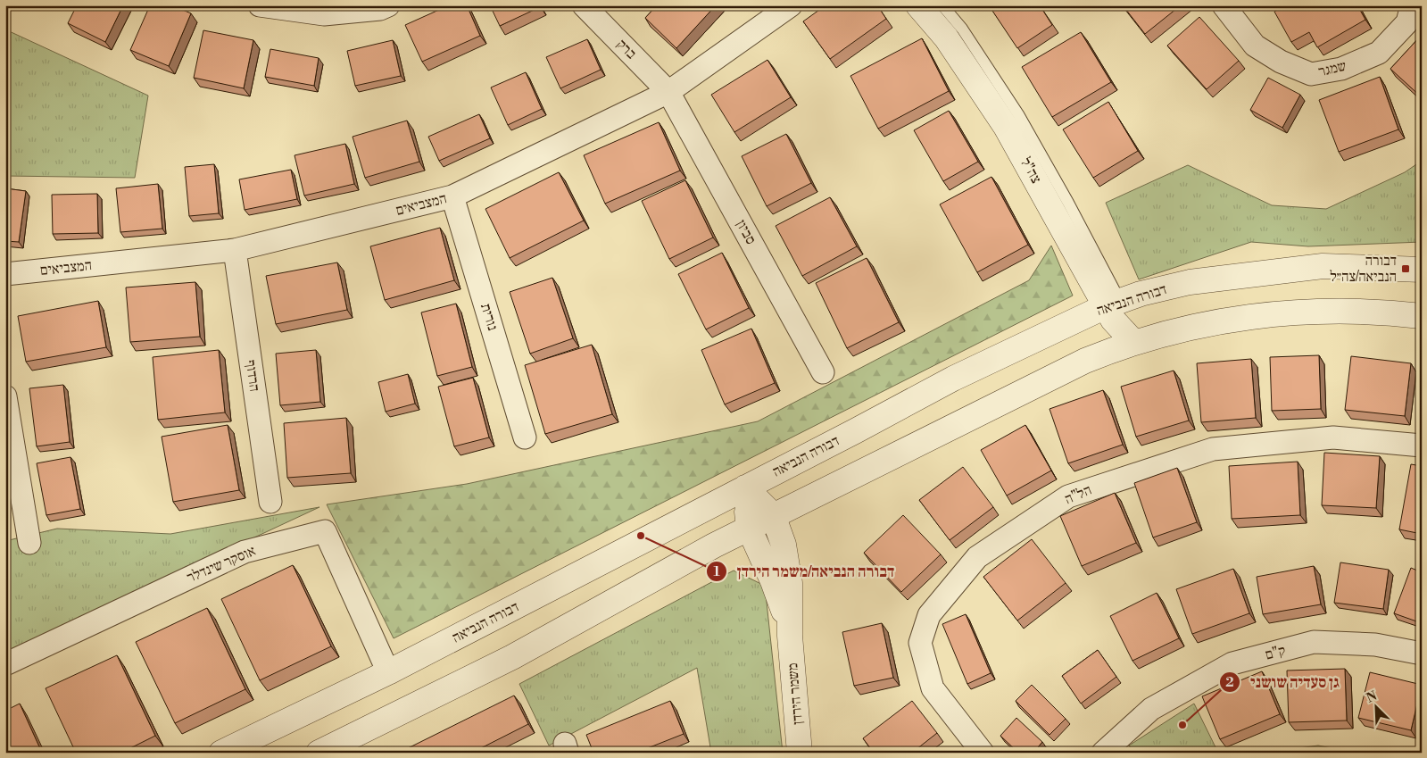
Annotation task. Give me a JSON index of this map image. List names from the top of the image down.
{
  "streets": {
    "street": [
      "ברק",
      "שמגר",
      "צה\"ל",
      "המצביאים",
      "סביון",
      "דבורה הנביאה",
      "נורית",
      "הרדוף",
      "הל\"ה",
      "אוסקר שינדלר",
      "ק\"ם",
      "משמר הירדן"
    ]
  },
  "crossings": [
    ["ברק", "המצביאים"],
    ["ברק", "סביון"],
    ["צה\"ל", "דבורה הנביאה"],
    ["המצביאים", "סביון"],
    ["המצביאים", "נורית"],
    ["המצביאים", "הרדוף"],
    ["דבורה הנביאה", "אוסקר שינדלר"],
    ["דבורה הנביאה", "משמר הירדן"]
  ],
  "places": {
    "transit": ["דבורה הנביאה/צה״ל"],
    "other": ["דבורה הנביאה/משמר הירדן", "גן סעדיה שושני"]
  },
  "north": "top left"
}
